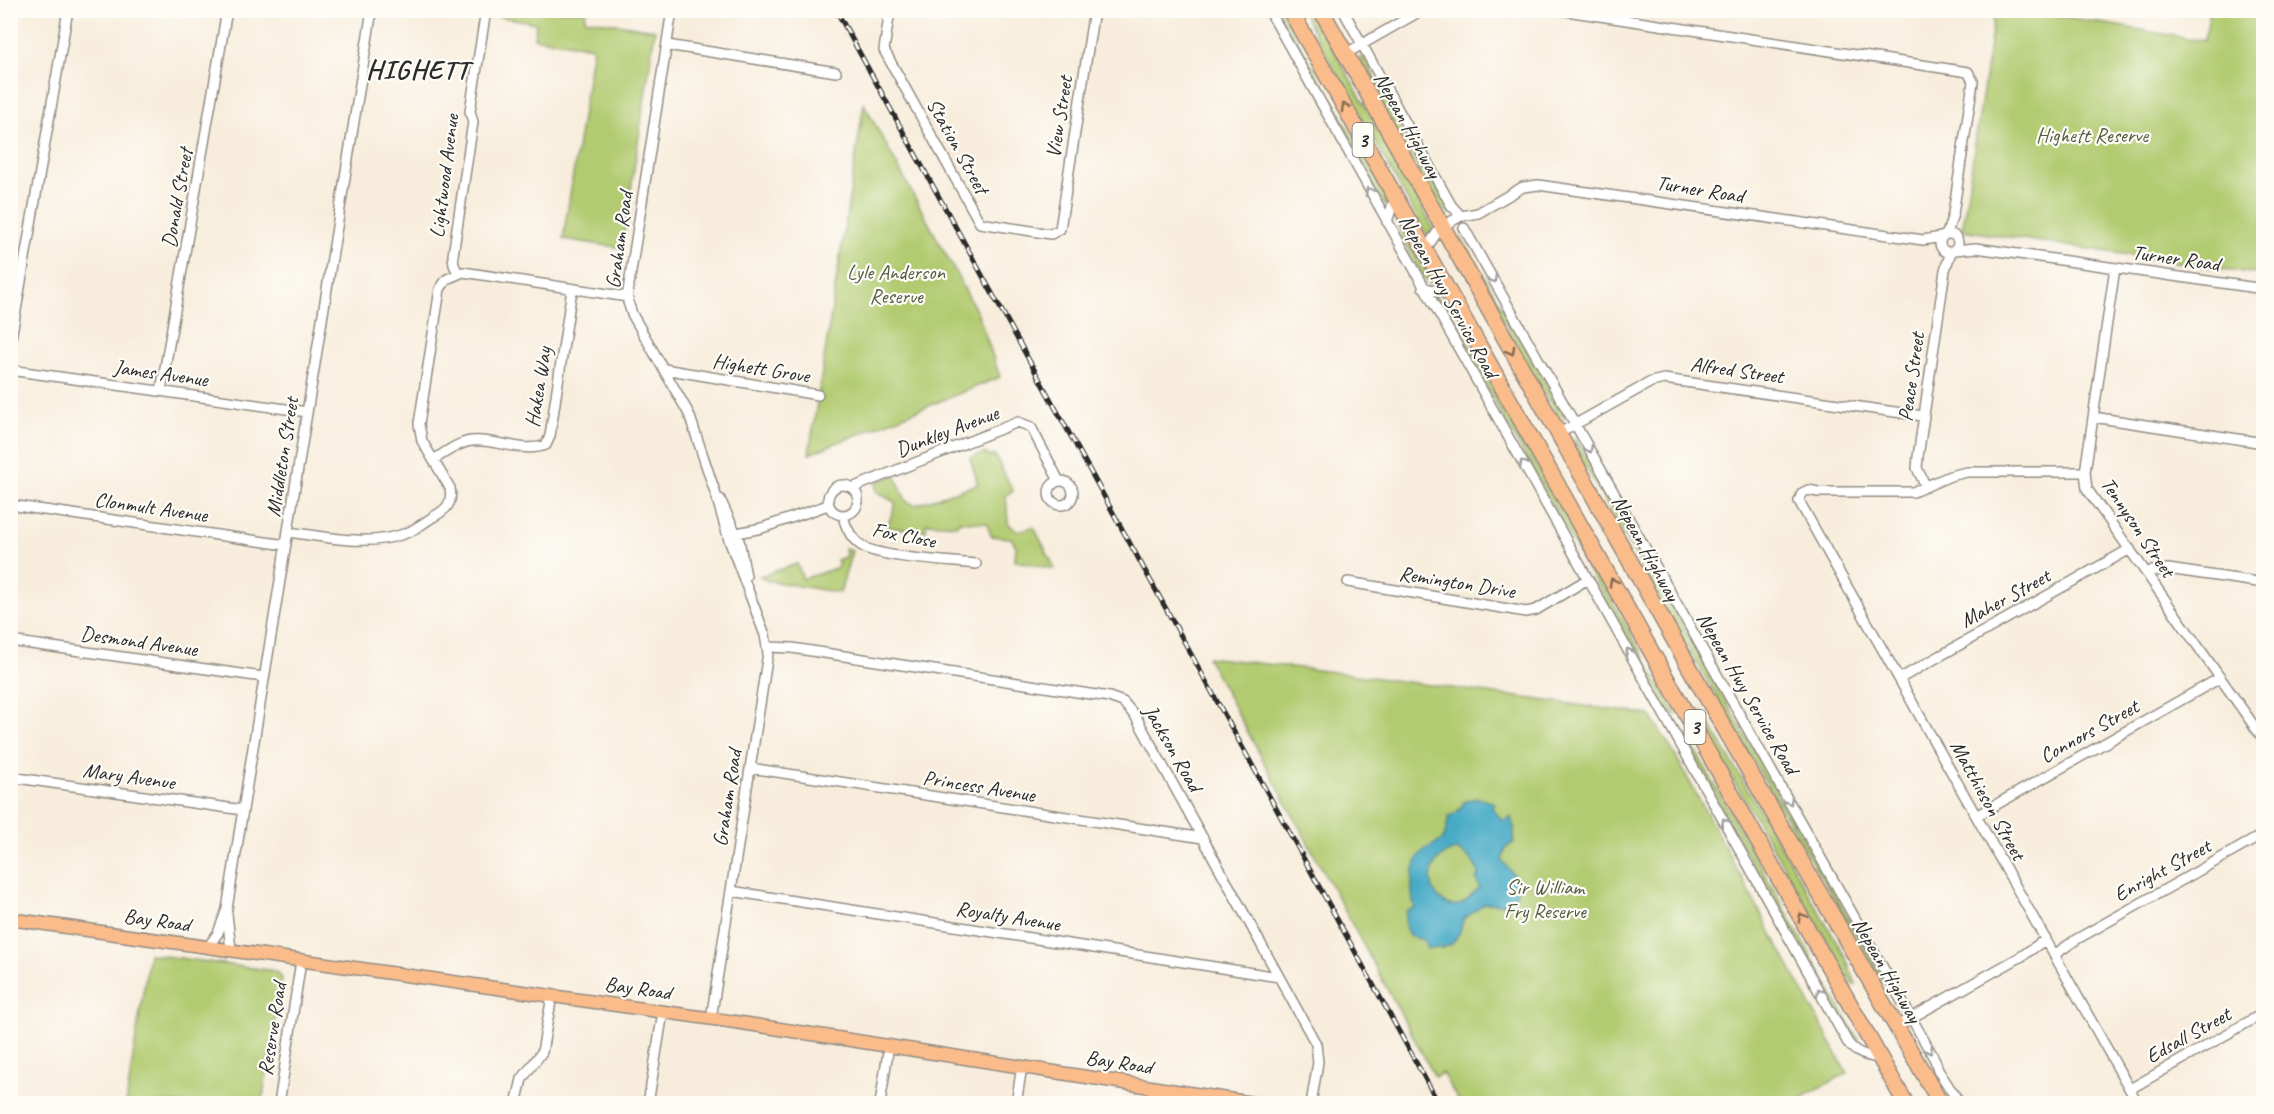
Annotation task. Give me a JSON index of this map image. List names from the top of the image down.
{
  "streets": {
    "highway": ["Nepean Highway", "3"],
    "main road": ["Bay Road"],
    "street": [
      "View Street",
      "Station Street",
      "Lightwood Avenue",
      "Turner Road",
      "Donald Street",
      "Graham Road",
      "Nepean Hwy Service Road",
      "Highett Grove",
      "Alfred Street",
      "James Avenue",
      "Peace Street",
      "Hakea Way",
      "Dunkley Avenue",
      "Middleton Street",
      "Clonmult Avenue",
      "Tennyson Street",
      "Fox Close",
      "Remington Drive",
      "Maher Street",
      "Desmond Avenue",
      "Connors Street",
      "Jackson Road",
      "Mary Avenue",
      "Princess Avenue",
      "Matthieson Street",
      "Enright Street",
      "Royalty Avenue",
      "Reserve Road",
      "Edsall Street"
    ]
  },
  "crossings": [
    ["View Street", "Station Street"],
    ["Nepean Highway", "Turner Road"],
    ["Nepean Highway", "Nepean Hwy Service Road"],
    ["Nepean Highway", "Alfred Street"],
    ["Nepean Highway", "Enright Street"],
    ["3", "Turner Road"],
    ["3", "Nepean Hwy Service Road"],
    ["Turner Road", "Nepean Hwy Service Road"],
    ["Turner Road", "Peace Street"],
    ["Turner Road", "Tennyson Street"],
    ["Donald Street", "James Avenue"],
    ["Graham Road", "Highett Grove"],
    ["Graham Road", "Jackson Road"],
    ["Graham Road", "Princess Avenue"],
    ["Graham Road", "Royalty Avenue"],
    ["Graham Road", "Bay Road"],
    ["Nepean Hwy Service Road", "Alfred Street"],
    ["Nepean Hwy Service Road", "Remington Drive"],
    ["Nepean Hwy Service Road", "Enright Street"],
    ["Alfred Street", "Peace Street"],
    ["James Avenue", "Middleton Street"],
    ["Peace Street", "Matthieson Street"],
    ["Dunkley Avenue", "Fox Close"],
    ["Middleton Street", "Clonmult Avenue"],
    ["Middleton Street", "Desmond Avenue"],
    ["Middleton Street", "Mary Avenue"],
    ["Middleton Street", "Bay Road"],
    ["Tennyson Street", "Maher Street"],
    ["Tennyson Street", "Connors Street"],
    ["Maher Street", "Matthieson Street"],
    ["Connors Street", "Matthieson Street"],
    ["Jackson Road", "Princess Avenue"],
    ["Jackson Road", "Royalty Avenue"],
    ["Matthieson Street", "Enright Street"],
    ["Matthieson Street", "Edsall Street"],
    ["Bay Road", "Reserve Road"]
  ],
  "districts": ["HIGHETT"],
  "parks": ["Highett Reserve", "Lyle Anderson Reserve", "Sir William Fry Reserve"]
}
